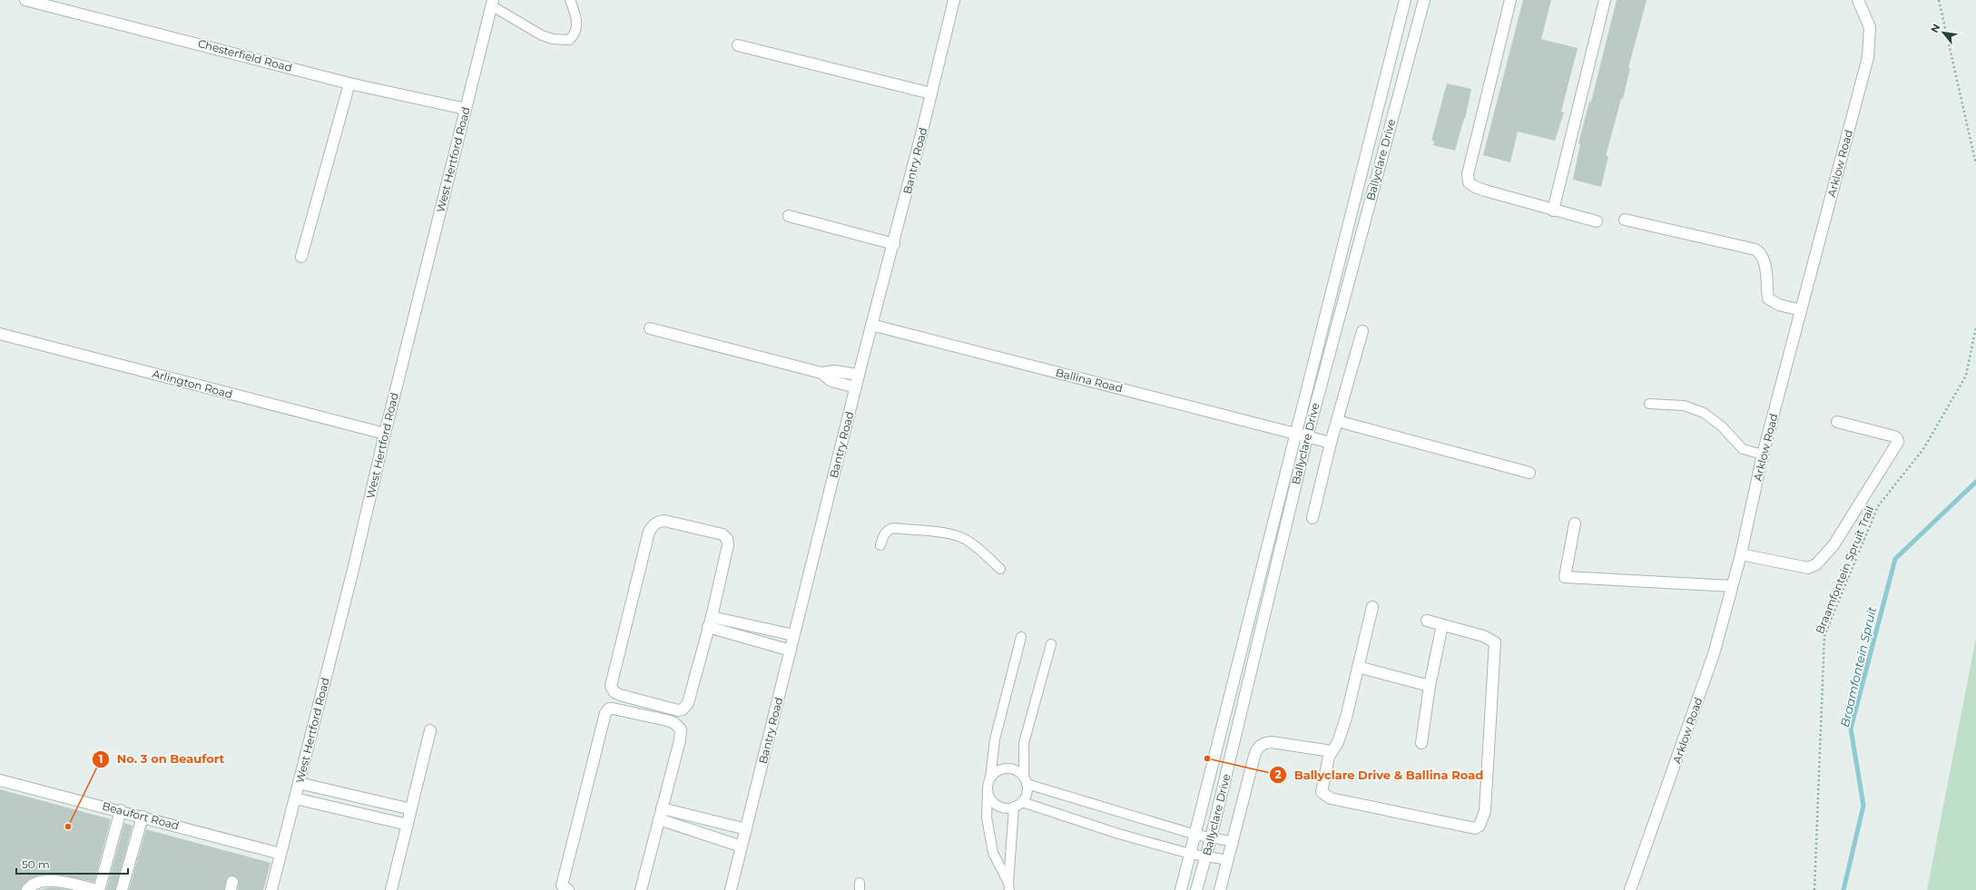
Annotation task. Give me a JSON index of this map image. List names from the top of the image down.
{
  "streets": {
    "street": [
      "Chesterfield Road",
      "West Hertford Road",
      "Ballyclare Drive",
      "Bantry Road",
      "Arklow Road",
      "Ballina Road",
      "Arlington Road",
      "Beaufort Road"
    ],
    "path": ["Braamfontein Spruit Trail"]
  },
  "crossings": [
    ["Chesterfield Road", "West Hertford Road"],
    ["West Hertford Road", "Arlington Road"],
    ["West Hertford Road", "Beaufort Road"],
    ["Ballyclare Drive", "Ballina Road"],
    ["Bantry Road", "Ballina Road"]
  ],
  "water": ["Braamfontein Spruit"],
  "places": ["Ballyclare Drive & Ballina Road", "No. 3 on Beaufort"],
  "scale_bar": "50 m",
  "north": "top left"
}
